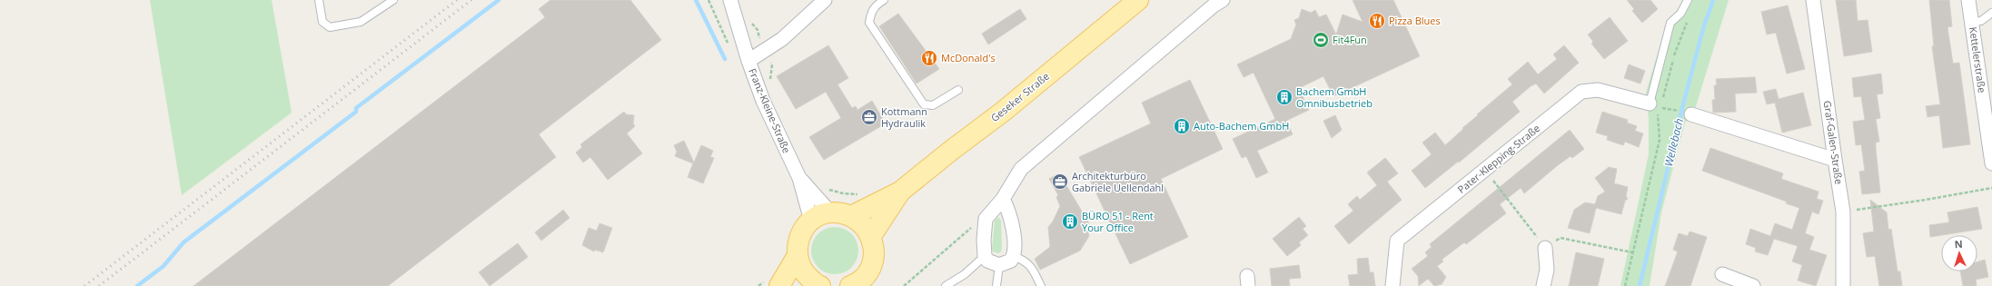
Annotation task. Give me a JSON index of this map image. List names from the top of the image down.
{
  "streets": {
    "main road": ["Geseker Straße"],
    "street": [
      "Kettelerstraße",
      "Franz-Kleine-Straße",
      "Graf-Galen-Straße",
      "Pater-Klepping-Straße"
    ]
  },
  "water": ["Wellebach"],
  "places": {
    "restaurant": ["Pizza Blues", "McDonald's"],
    "sports": ["Fit4Fun"],
    "building": ["Bachem GmbH Omnibusbetrieb", "Auto-Bachem GmbH", "BÜRO 51 - Rent Your Office"],
    "office": ["Kottmann Hydraulik", "Architekturbüro Gabriele Uellendahl"]
  },
  "north": "top"
}
